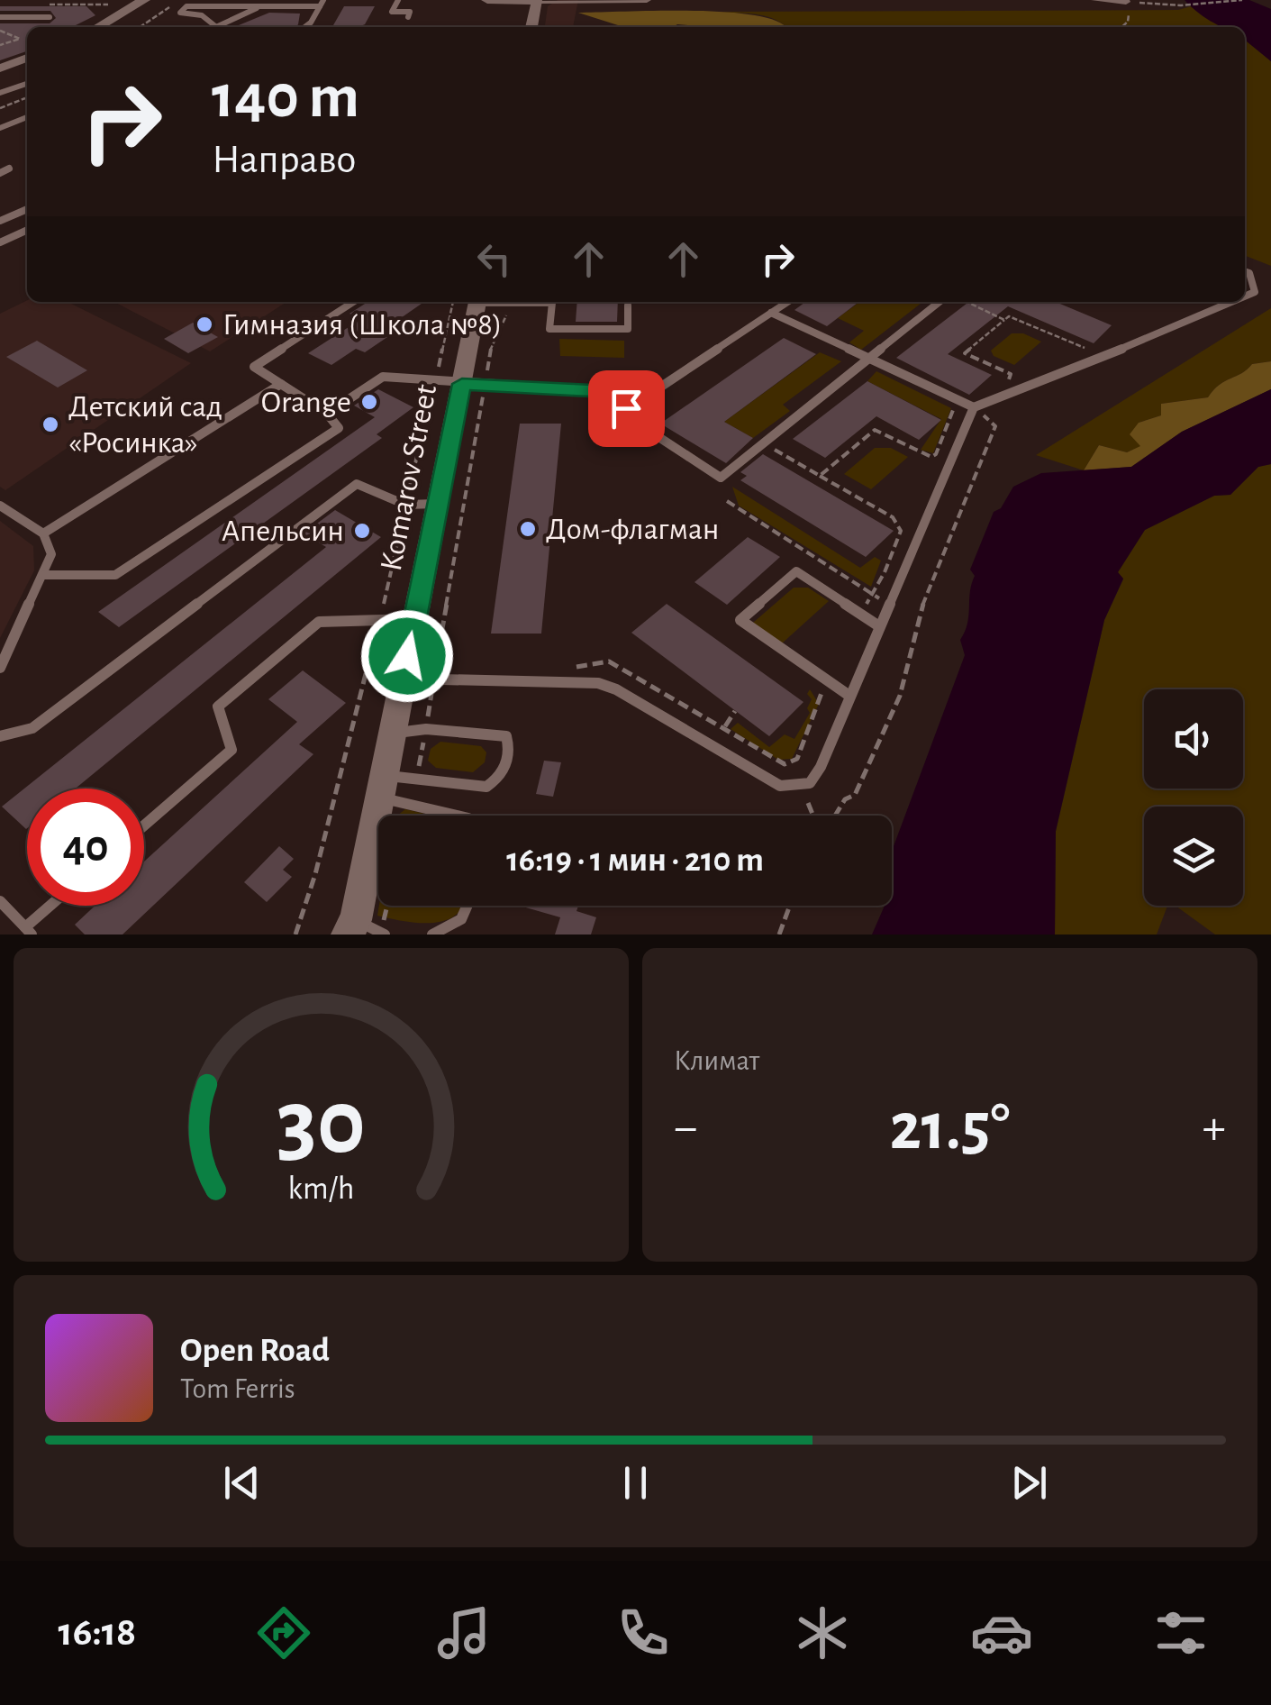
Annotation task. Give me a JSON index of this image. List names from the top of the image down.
{
  "streets": {
    "street": ["Komarov Street"]
  },
  "places": [
    "Гимназия (Школа №8)",
    "Orange",
    "Детский сад «Росинка»",
    "Дом-флагман",
    "Апельсин"
  ],
  "page": {
    "turn": ["140 m", "Направо"],
    "limit": "40",
    "trip": "16:19 · 1 мин · 210 m",
    "tile": "Климат",
    "heat": ["−", "21.5°", "+"],
    "song": ["Open Road", "Tom Ferris"],
    "tabs": "16:18",
    "gauge": ["30", "km/h"]
  }
}
